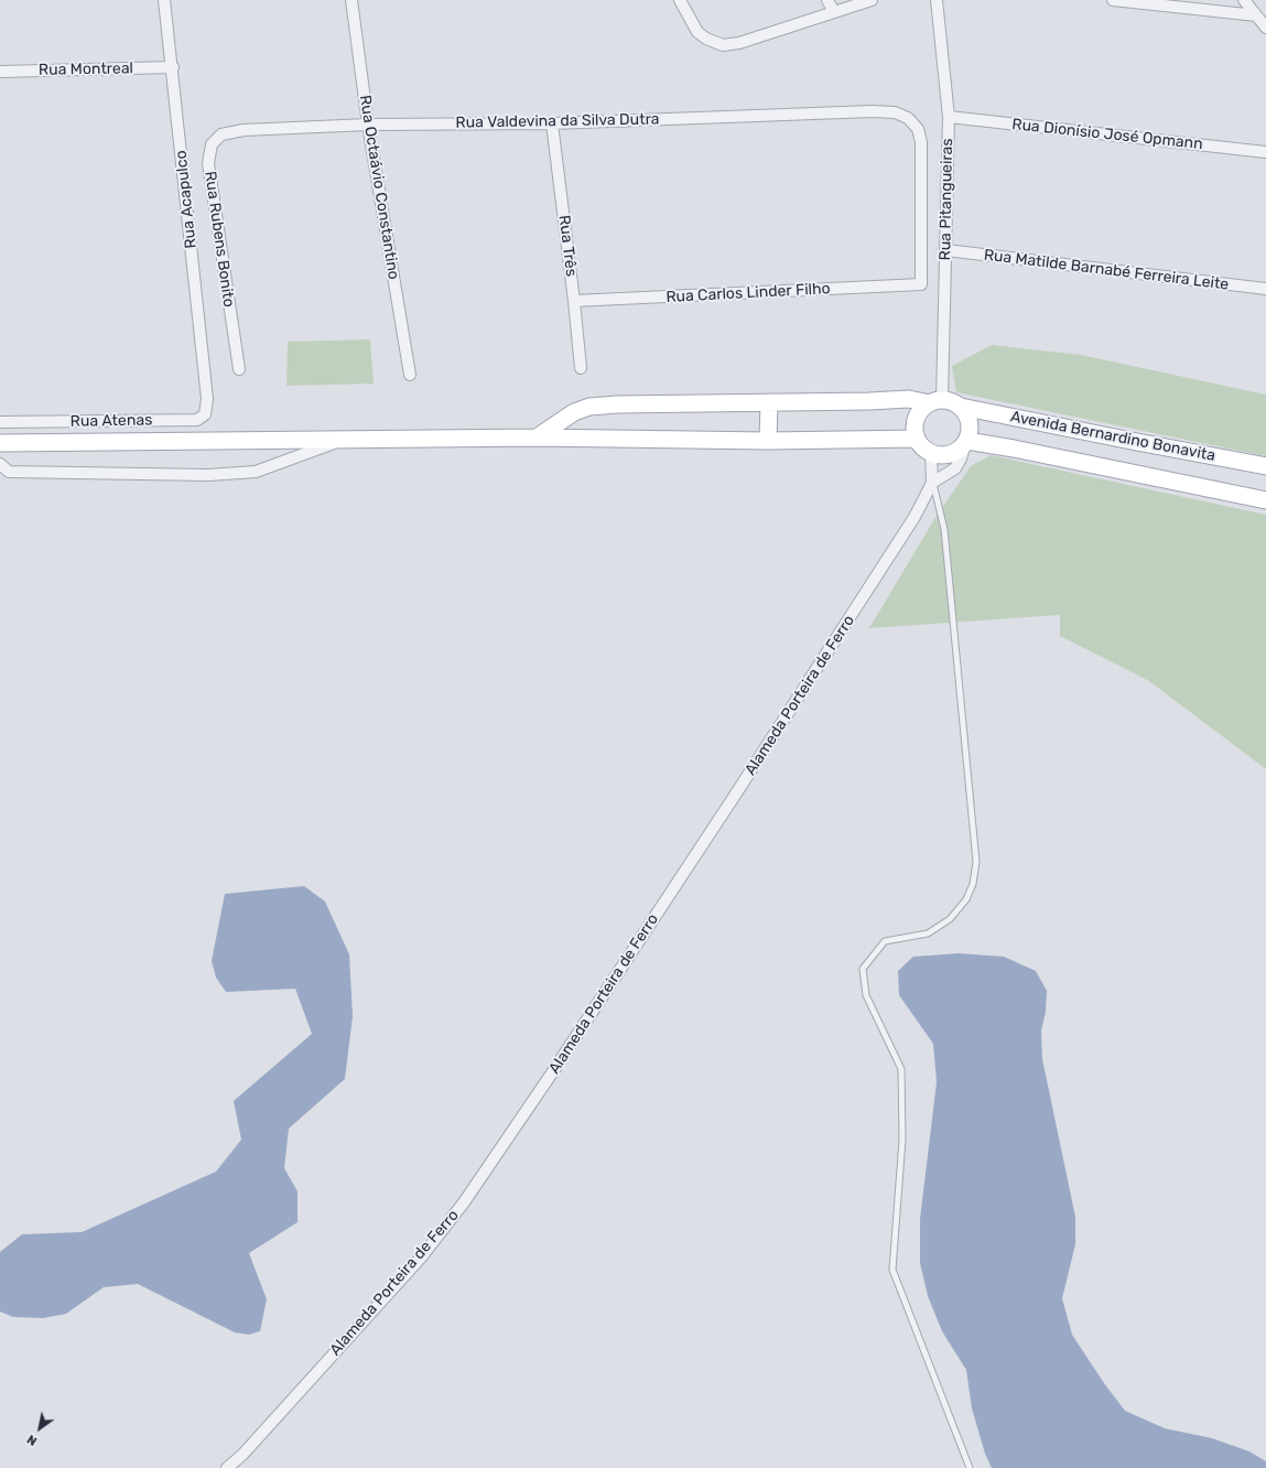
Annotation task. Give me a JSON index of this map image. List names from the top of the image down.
{
  "streets": {
    "main road": ["Avenida Bernardino Bonavita"],
    "street": [
      "Rua Montreal",
      "Rua Valdevina da Silva Dutra",
      "Rua Dionísio José Opmann",
      "Rua Octaávio Constantino",
      "Rua Acapulco",
      "Rua Pitangueiras",
      "Rua Rubens Bonito",
      "Rua Três",
      "Rua Matilde Barnabé Ferreira Leite",
      "Rua Carlos Linder Filho",
      "Rua Atenas",
      "Alameda Porteira de Ferro"
    ]
  },
  "crossings": [
    ["Rua Montreal", "Rua Acapulco"],
    ["Rua Valdevina da Silva Dutra", "Rua Octaávio Constantino"],
    ["Rua Valdevina da Silva Dutra", "Rua Rubens Bonito"],
    ["Rua Valdevina da Silva Dutra", "Rua Três"],
    ["Rua Valdevina da Silva Dutra", "Rua Carlos Linder Filho"],
    ["Rua Dionísio José Opmann", "Rua Pitangueiras"],
    ["Rua Acapulco", "Rua Atenas"],
    ["Rua Pitangueiras", "Rua Matilde Barnabé Ferreira Leite"],
    ["Rua Pitangueiras", "Avenida Bernardino Bonavita"],
    ["Rua Pitangueiras", "Alameda Porteira de Ferro"],
    ["Rua Três", "Rua Carlos Linder Filho"],
    ["Avenida Bernardino Bonavita", "Alameda Porteira de Ferro"]
  ],
  "north": "bottom left"
}
